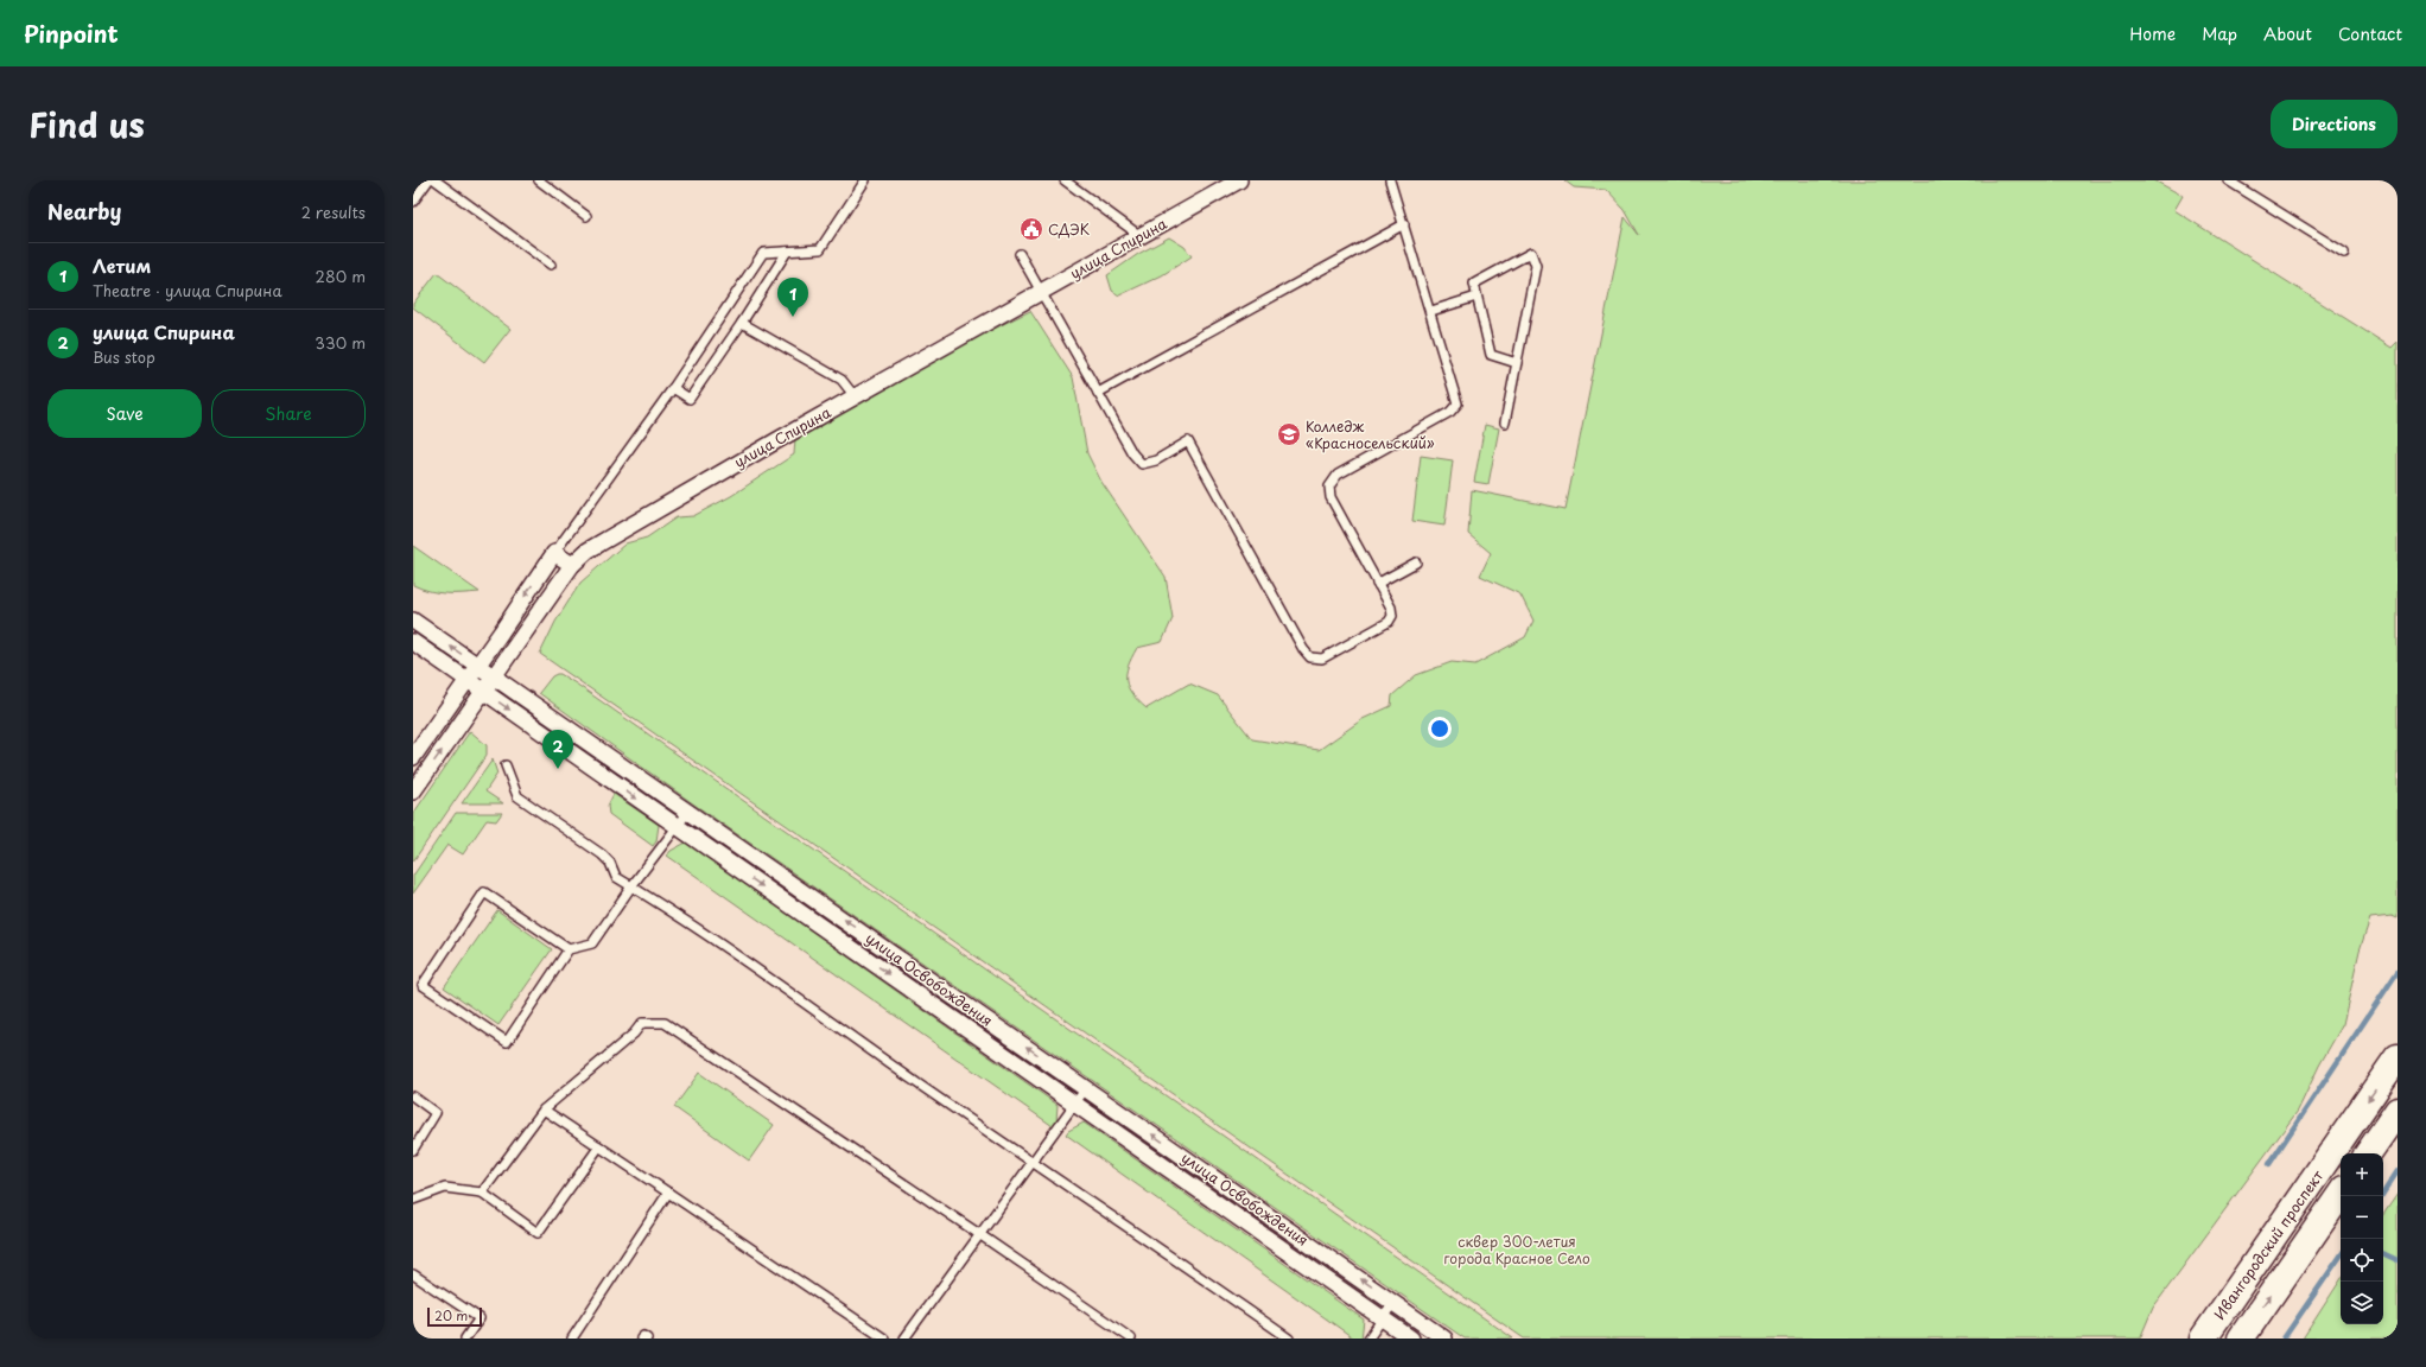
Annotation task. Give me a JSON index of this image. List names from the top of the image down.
{
  "streets": {
    "highway": ["Ивангородский проспект"],
    "street": ["улица Спирина", "улица Освобождения"]
  },
  "crossings": [
    ["улица Спирина", "улица Освобождения"]
  ],
  "parks": ["сквер 300-летия города Красное Село"],
  "places": {
    "public building": ["СДЭК"],
    "school or university": ["Колледж «Красносельский»"]
  },
  "scale_bar": "20 m",
  "page": {
    "header": "Pinpoint",
    "nav": [
      "Home",
      "Map",
      "About",
      "Contact"
    ],
    "title": "Find us",
    "buttons": [
      "Directions",
      ["Save", "Share"]
    ],
    "heading": ["Nearby", "2 results"],
    "list": [
      {
        "mark": "1",
        "name": "Летим",
        "note": "Theatre · улица Спирина",
        "value": "280 m"
      },
      {
        "mark": "2",
        "name": "улица Спирина",
        "note": "Bus stop",
        "value": "330 m"
      }
    ],
    "pins": ["1", "2"],
    "map_buttons": ["+", "−"],
    "scale": "20 m"
  }
}
